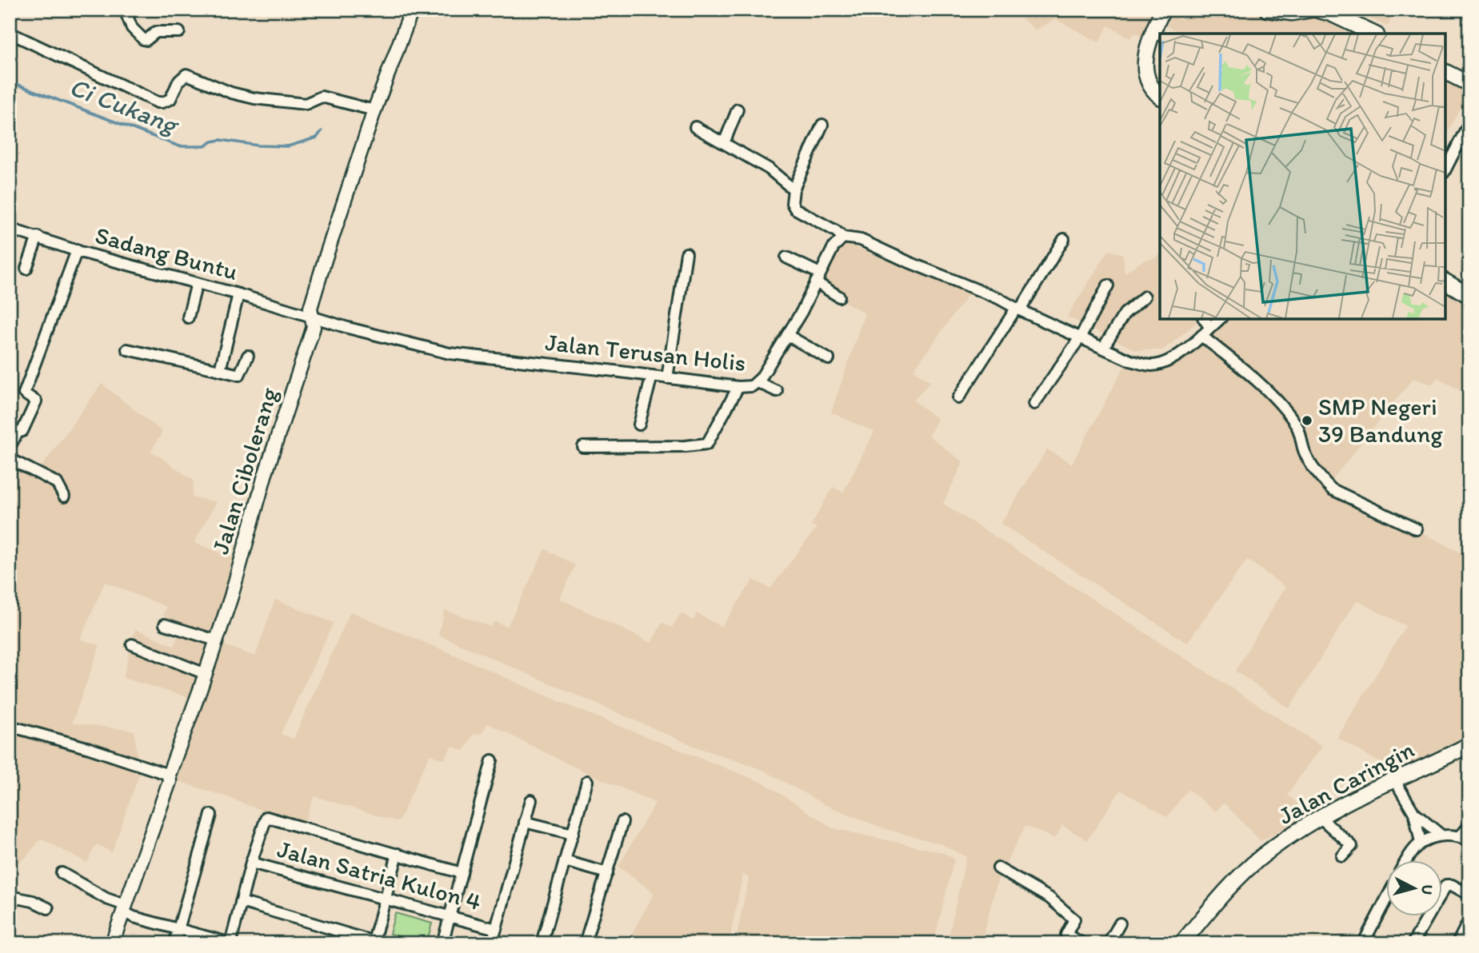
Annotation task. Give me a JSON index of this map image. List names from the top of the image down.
{
  "streets": {
    "main road": ["Jalan Caringin"],
    "street": [
      "Sadang Buntu",
      "Jalan Terusan Holis",
      "Jalan Cibolerang",
      "Jalan Satria Kulon 4"
    ]
  },
  "crossings": [
    ["Sadang Buntu", "Jalan Terusan Holis"],
    ["Sadang Buntu", "Jalan Cibolerang"],
    ["Jalan Terusan Holis", "Jalan Cibolerang"]
  ],
  "water": ["Ci Cukang"],
  "places": ["SMP Negeri 39 Bandung"],
  "north": "right"
}
